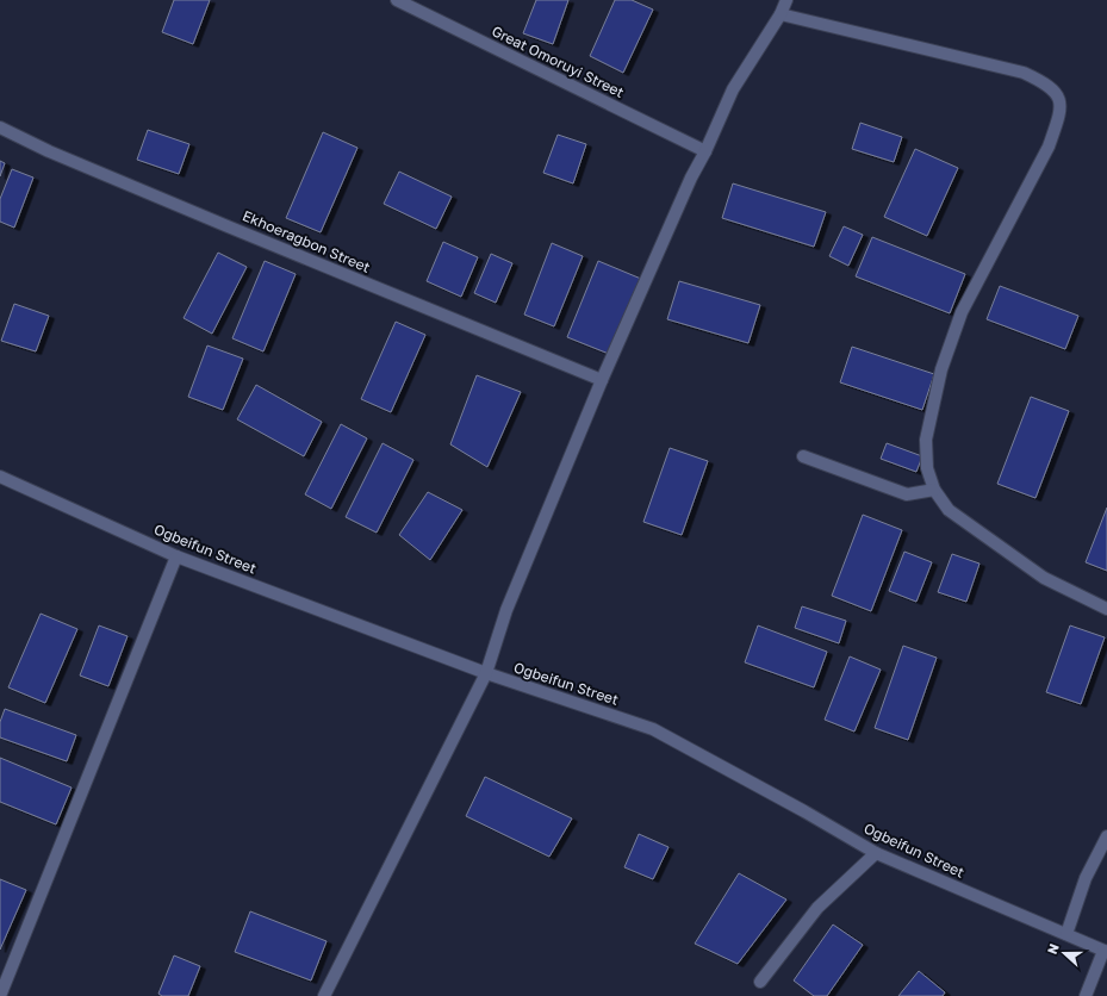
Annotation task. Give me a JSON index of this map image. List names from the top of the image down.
{
  "streets": {
    "street": ["Great Omoruyi Street", "Ekhoeragbon Street", "Ogbeifun Street"]
  },
  "north": "left"
}
